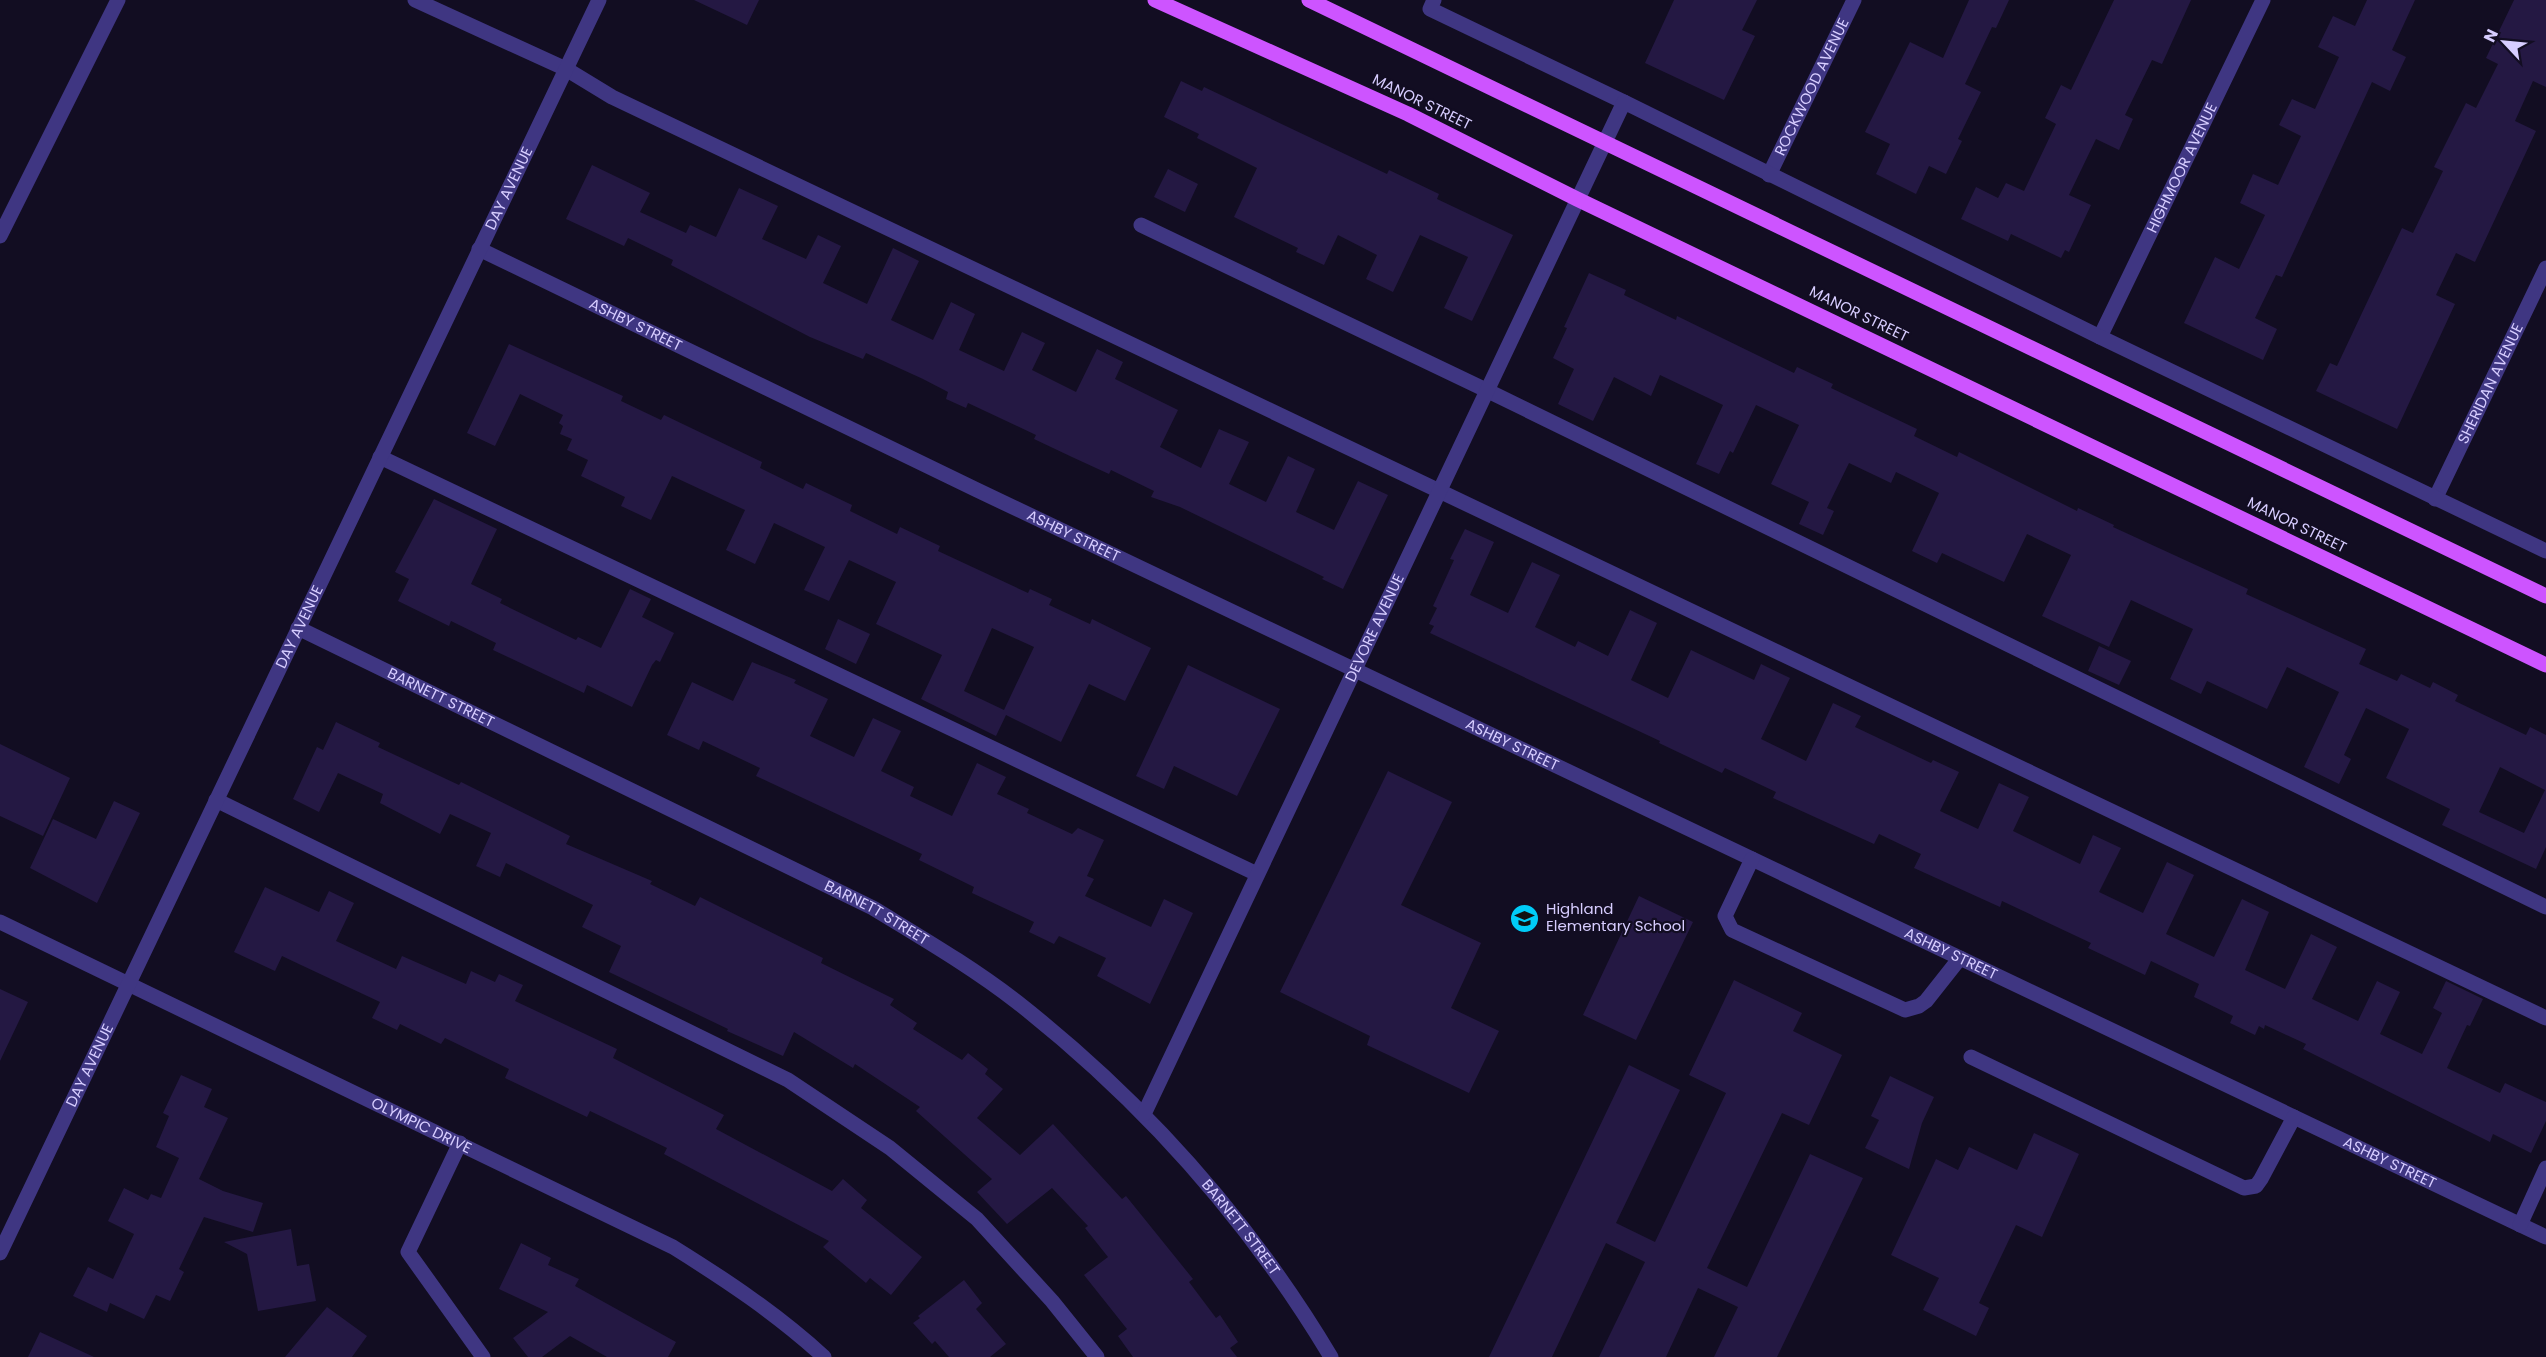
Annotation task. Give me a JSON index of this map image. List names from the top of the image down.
{
  "streets": {
    "main road": ["MANOR STREET"],
    "street": [
      "ROCKWOOD AVENUE",
      "HIGHMOOR AVENUE",
      "DAY AVENUE",
      "ASHBY STREET",
      "SHERIDAN AVENUE",
      "DEVORE AVENUE",
      "BARNETT STREET",
      "OLYMPIC DRIVE"
    ]
  },
  "crossings": [
    ["MANOR STREET", "DEVORE AVENUE"],
    ["DAY AVENUE", "ASHBY STREET"],
    ["DAY AVENUE", "BARNETT STREET"],
    ["DAY AVENUE", "OLYMPIC DRIVE"],
    ["ASHBY STREET", "DEVORE AVENUE"],
    ["DEVORE AVENUE", "BARNETT STREET"]
  ],
  "places": {
    "school or university": ["Highland Elementary School"]
  },
  "north": "top left"
}
